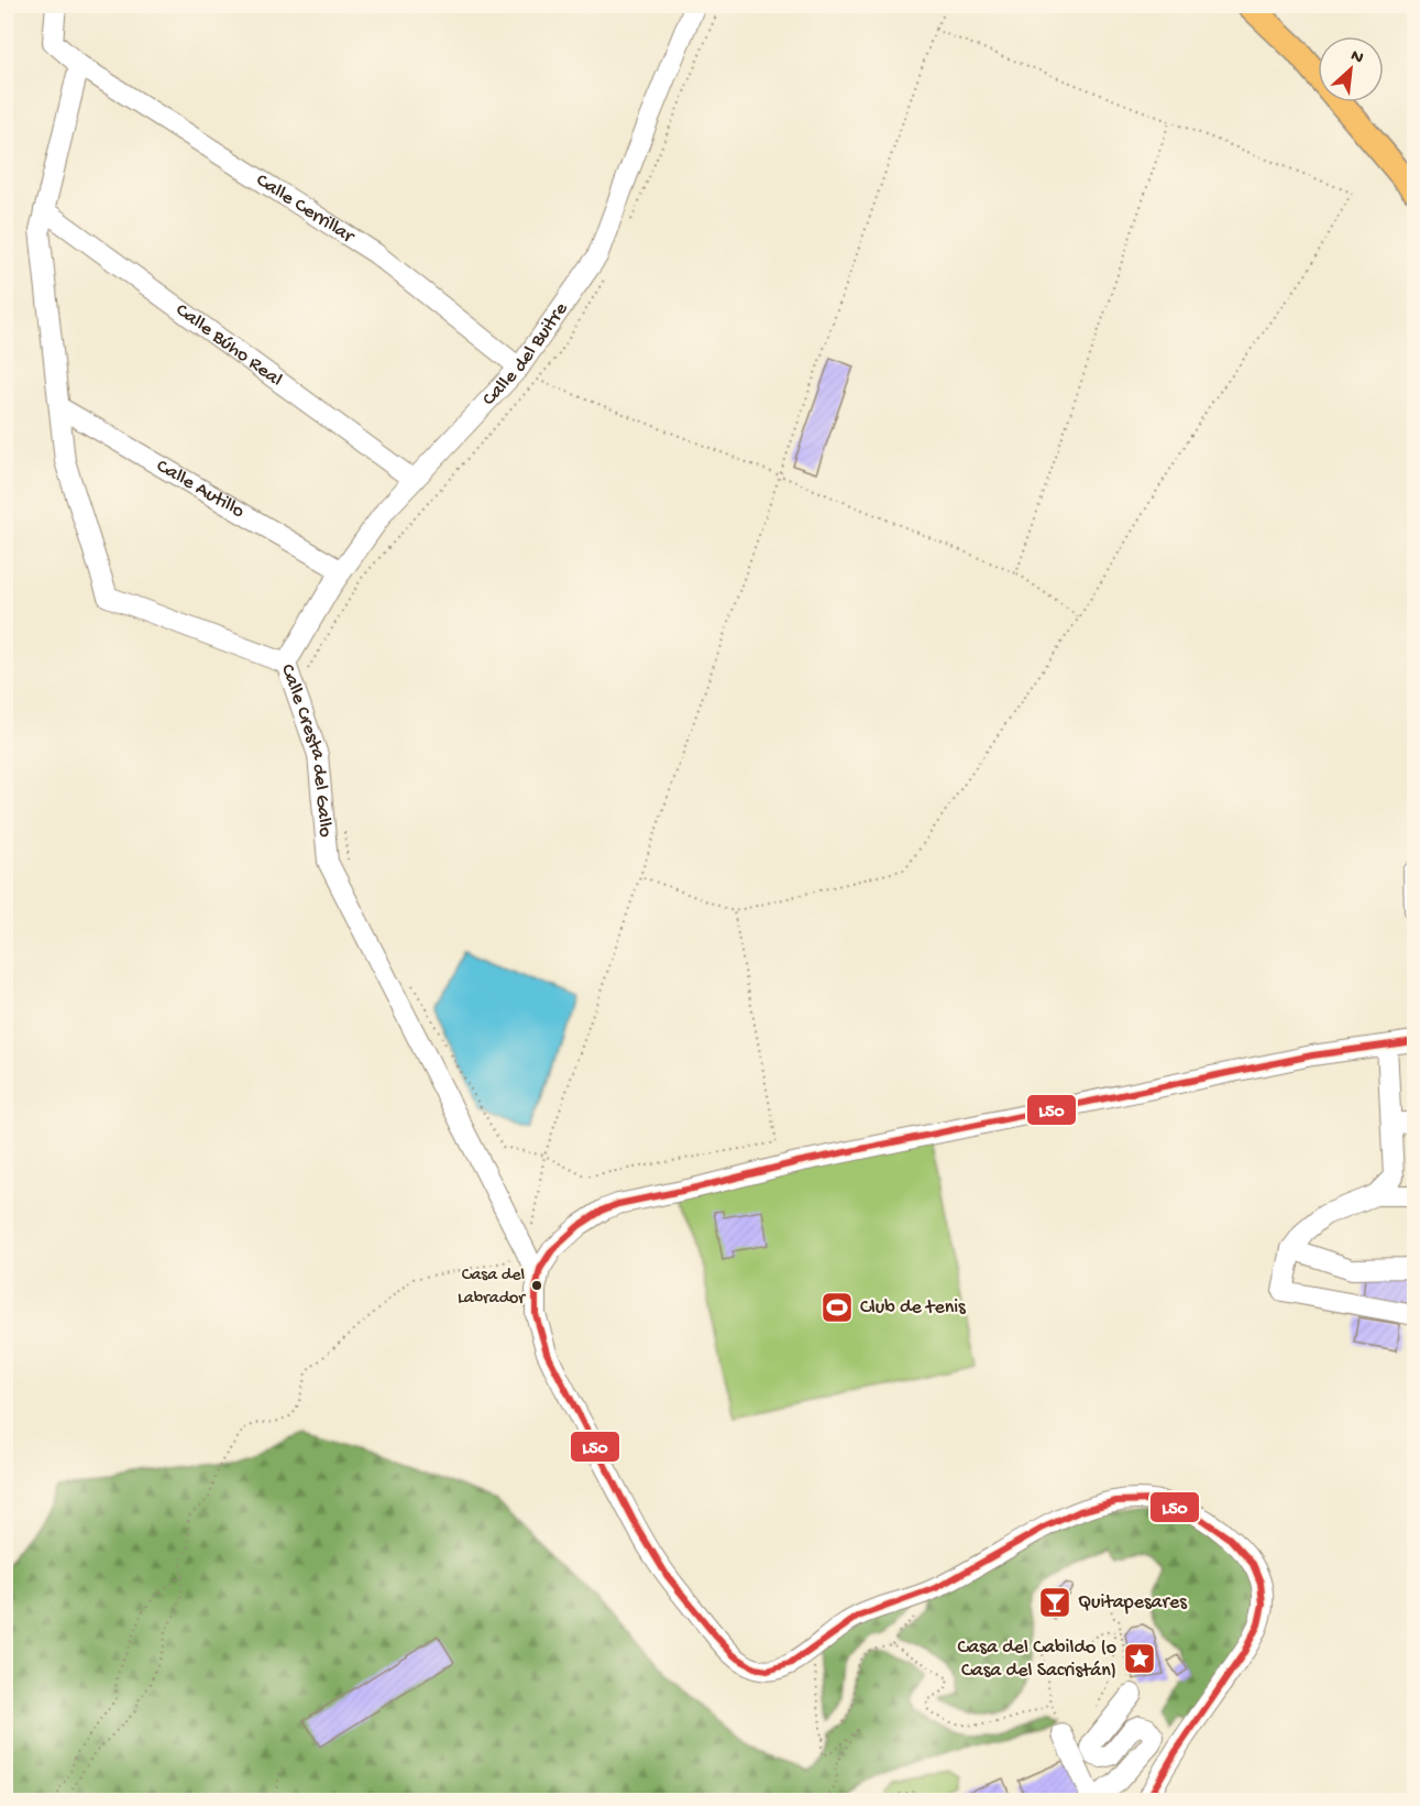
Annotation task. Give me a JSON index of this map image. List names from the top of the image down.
{
  "streets": {
    "street": [
      "Calle Cerrillar",
      "Calle Búho Real",
      "Calle del Buitre",
      "Calle Autillo",
      "Calle Cresta del Gallo"
    ]
  },
  "crossings": [
    ["Calle Cerrillar", "Calle del Buitre"],
    ["Calle Cerrillar", "Calle Cresta del Gallo"],
    ["Calle Búho Real", "Calle del Buitre"],
    ["Calle Búho Real", "Calle Cresta del Gallo"],
    ["Calle del Buitre", "Calle Autillo"],
    ["Calle del Buitre", "Calle Cresta del Gallo"],
    ["Calle Autillo", "Calle Cresta del Gallo"]
  ],
  "places": {
    "other": ["Casa del Labrador"],
    "sports": ["Club de tenis"],
    "bar": ["Quitapesares"],
    "place": ["Casa del Cabildo (o Casa del Sacristán)"]
  },
  "lines": ["transit line L50"],
  "north": "top right"
}
